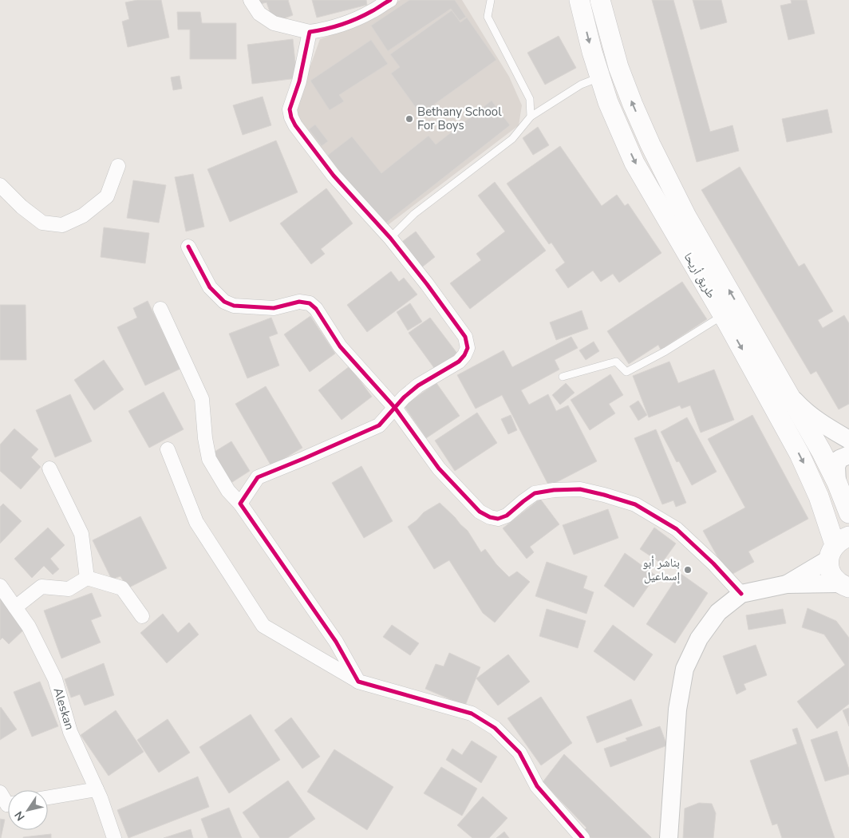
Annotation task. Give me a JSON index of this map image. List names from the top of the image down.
{
  "streets": {
    "main road": ["طريق أريحا"],
    "street": ["Aleskan"]
  },
  "places": ["Bethany School For Boys", "بناشر أبو إسماعيل"],
  "north": "bottom left"
}
